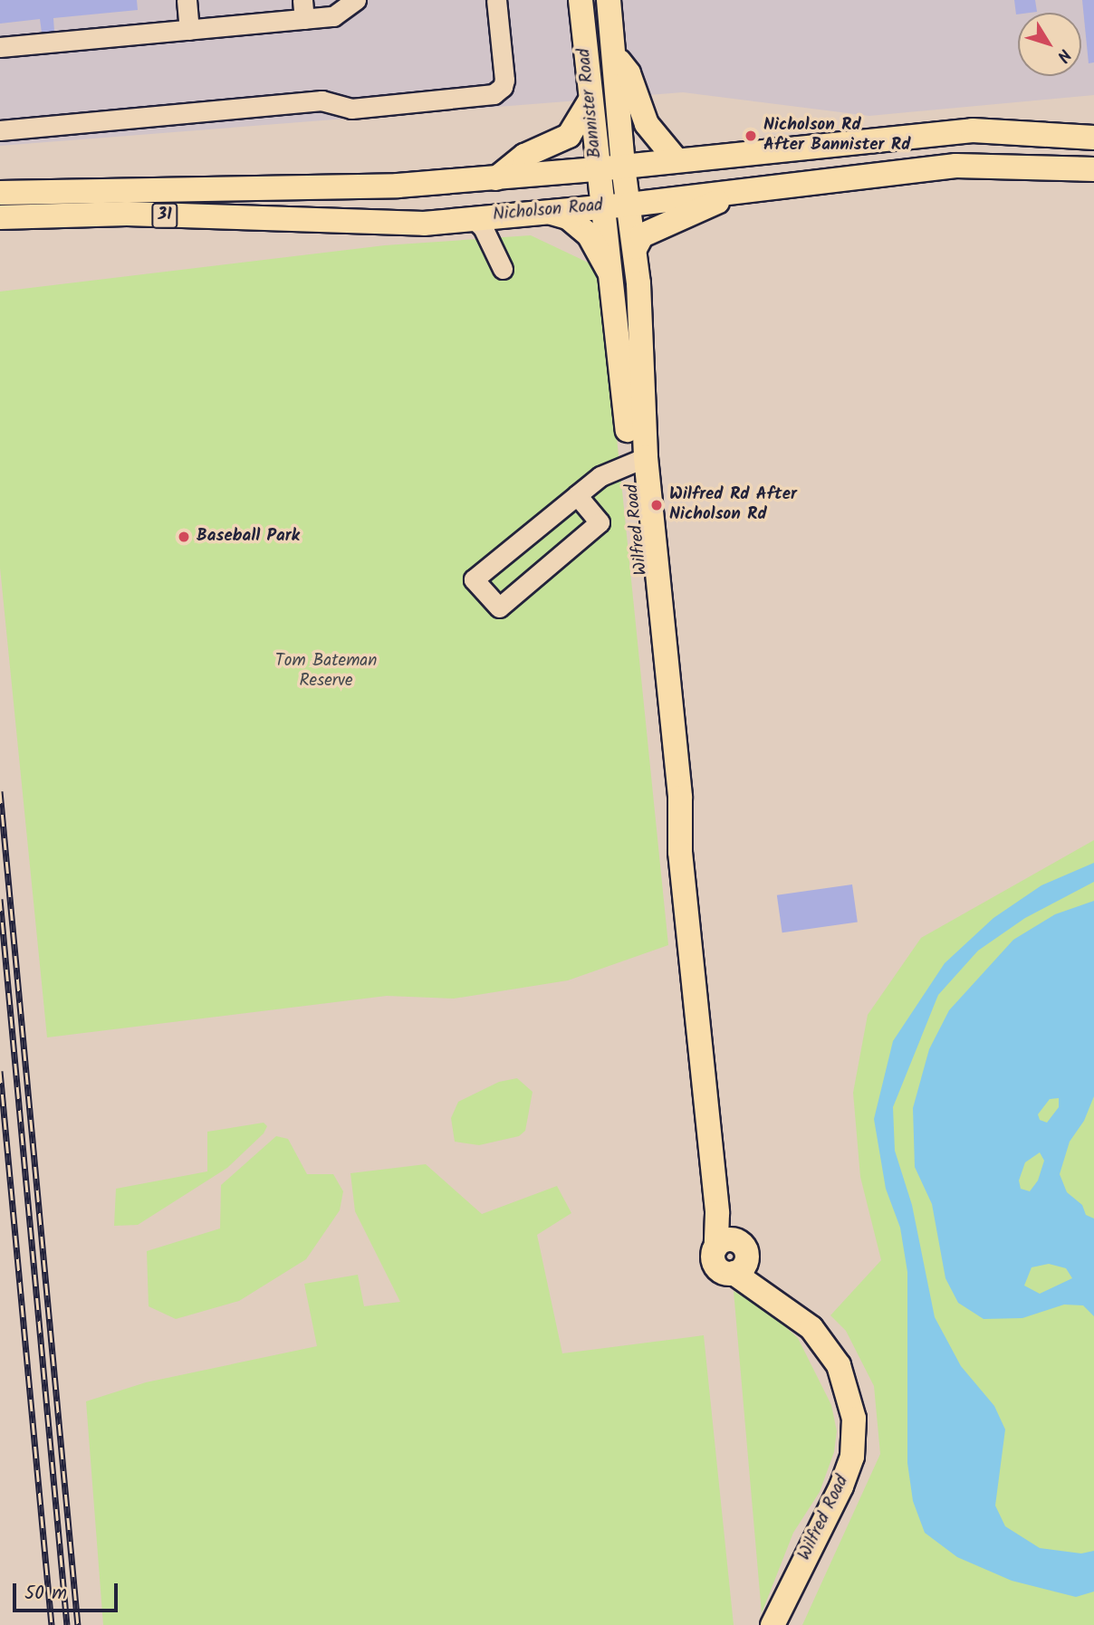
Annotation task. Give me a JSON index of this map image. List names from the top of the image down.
{
  "streets": {
    "main road": [
      "Bannister Road",
      "Nicholson Road",
      "31",
      "Wilfred Road"
    ]
  },
  "crossings": [
    ["Bannister Road", "Nicholson Road"],
    ["Bannister Road", "31"],
    ["Bannister Road", "Wilfred Road"],
    ["Nicholson Road", "Wilfred Road"]
  ],
  "parks": ["Tom Bateman Reserve"],
  "places": ["Nicholson Rd After Bannister Rd", "Wilfred Rd After Nicholson Rd", "Baseball Park"],
  "scale_bar": "50 m",
  "north": "bottom right"
}
